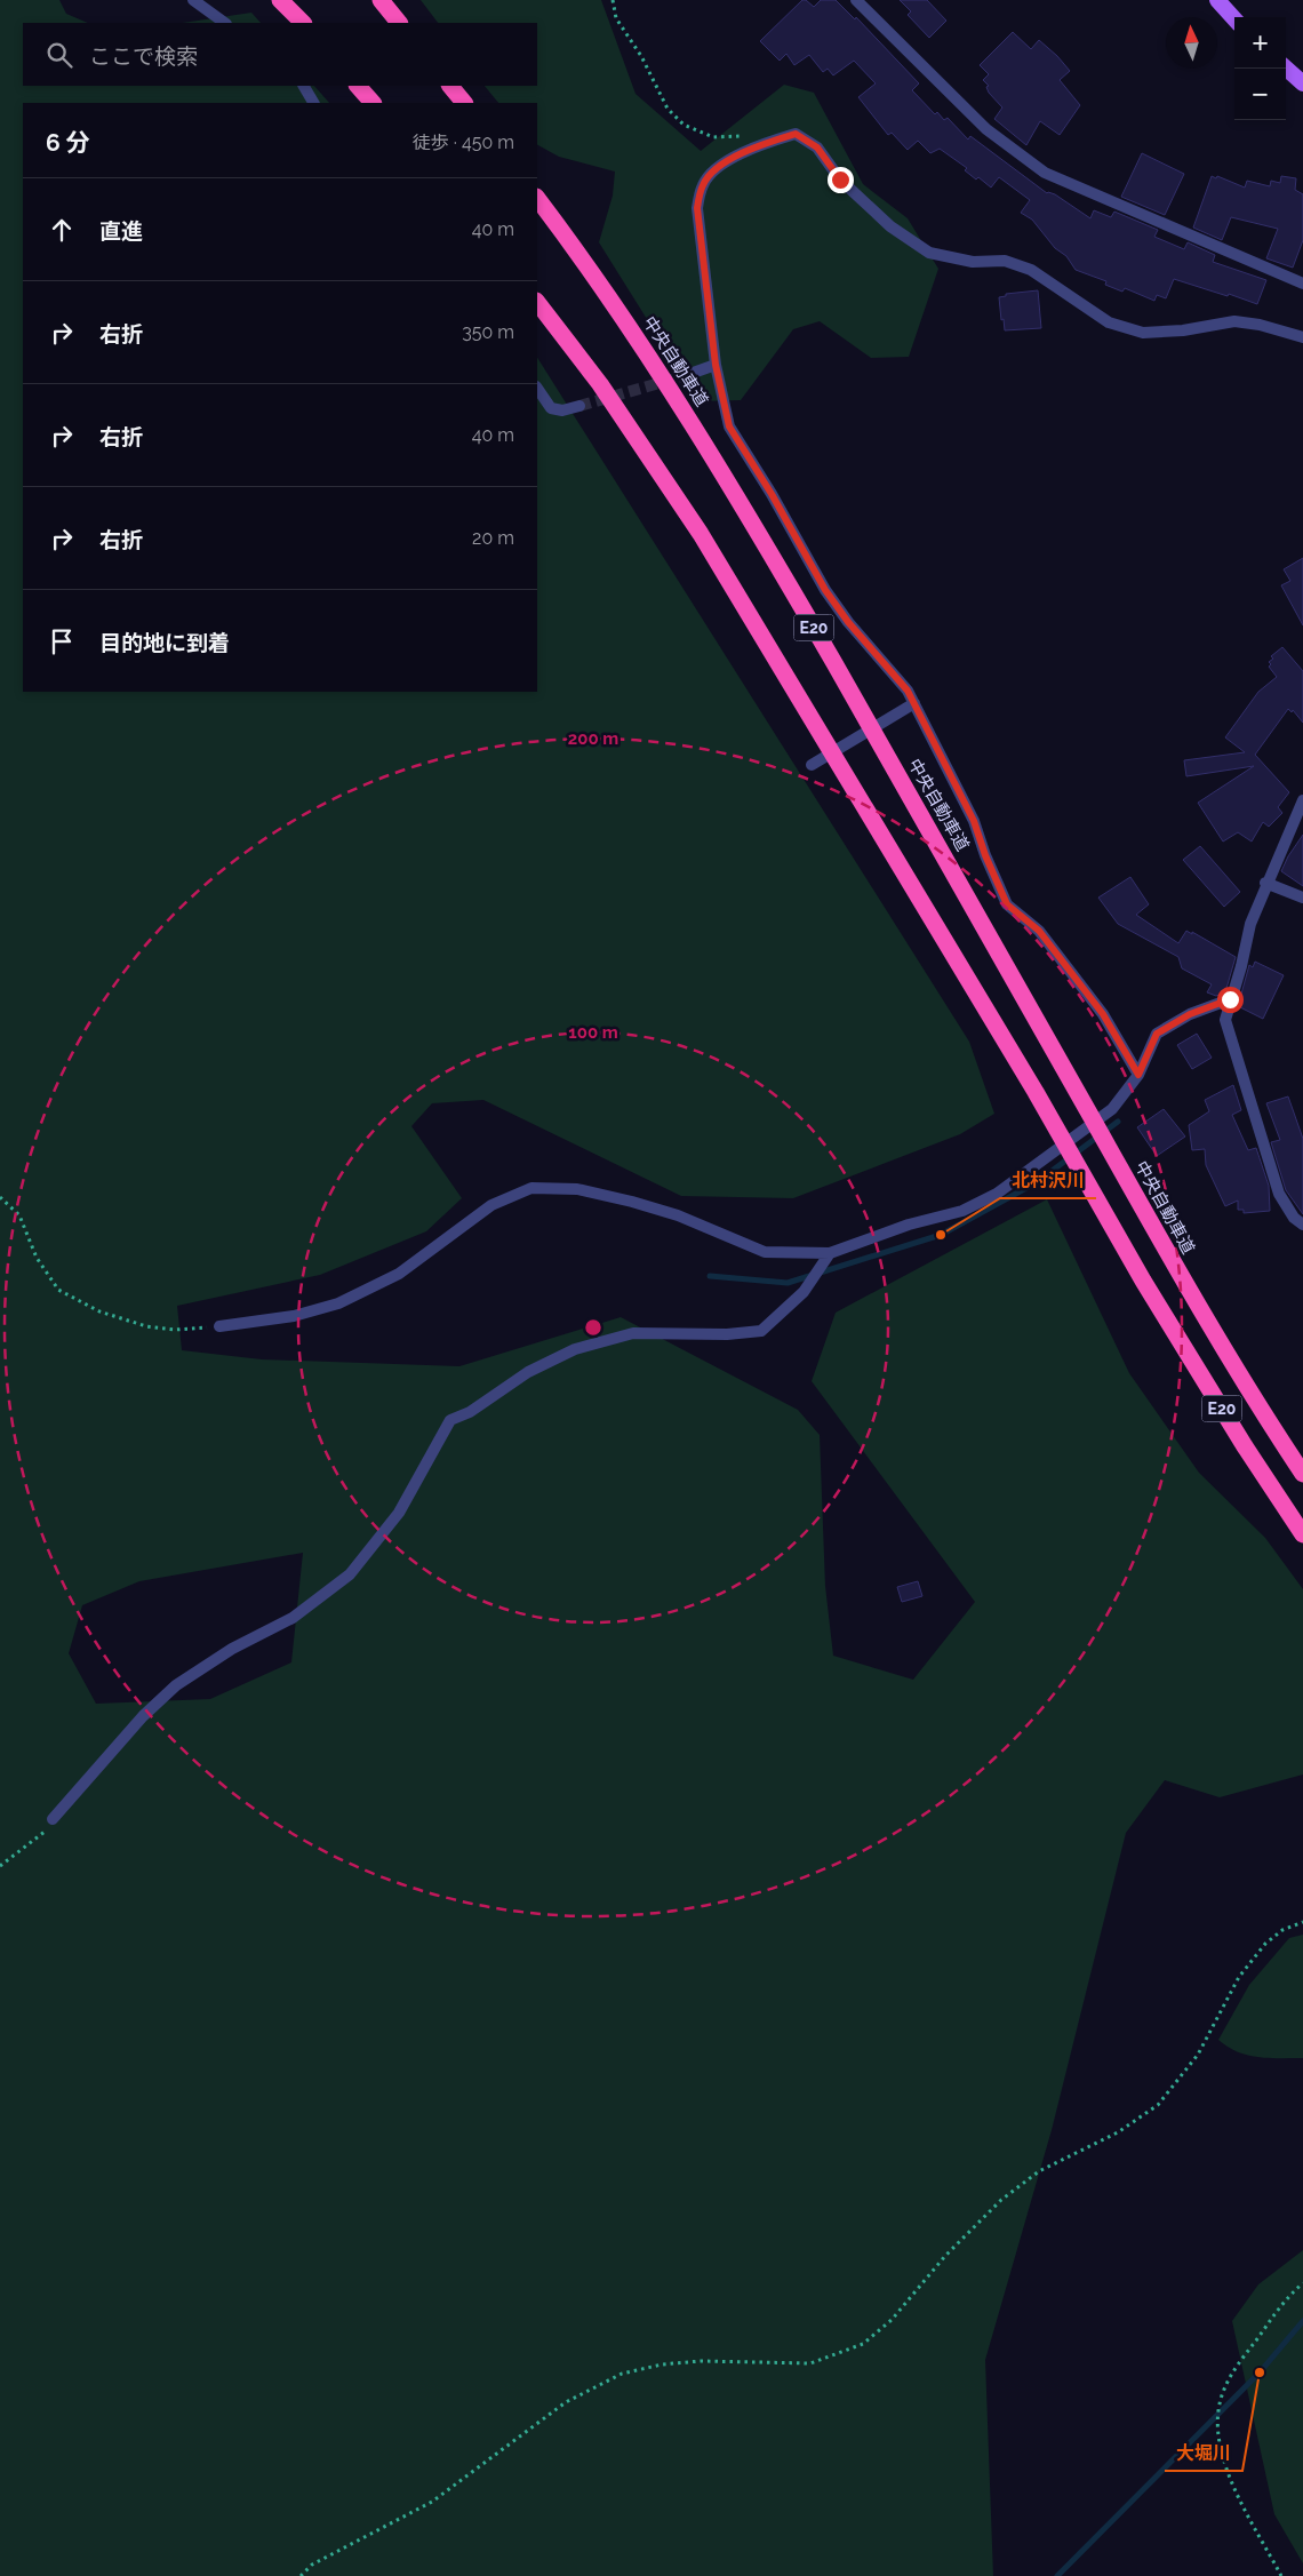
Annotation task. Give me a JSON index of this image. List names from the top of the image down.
{
  "streets": {
    "highway": ["中央自動車道", "E20"]
  },
  "places": ["北村沢川", "大堀川"],
  "north": "top",
  "page": {
    "map_buttons": ["+", "−"],
    "search": "ここで検索",
    "heading": ["6 分", "徒歩 · 450 m"],
    "list": [
      ["直進", "40 m"],
      ["右折", "350 m"],
      ["右折", "40 m"],
      ["右折", "20 m"],
      "目的地に到着"
    ]
  },
  "rings": ["200 m", "100 m"]
}
